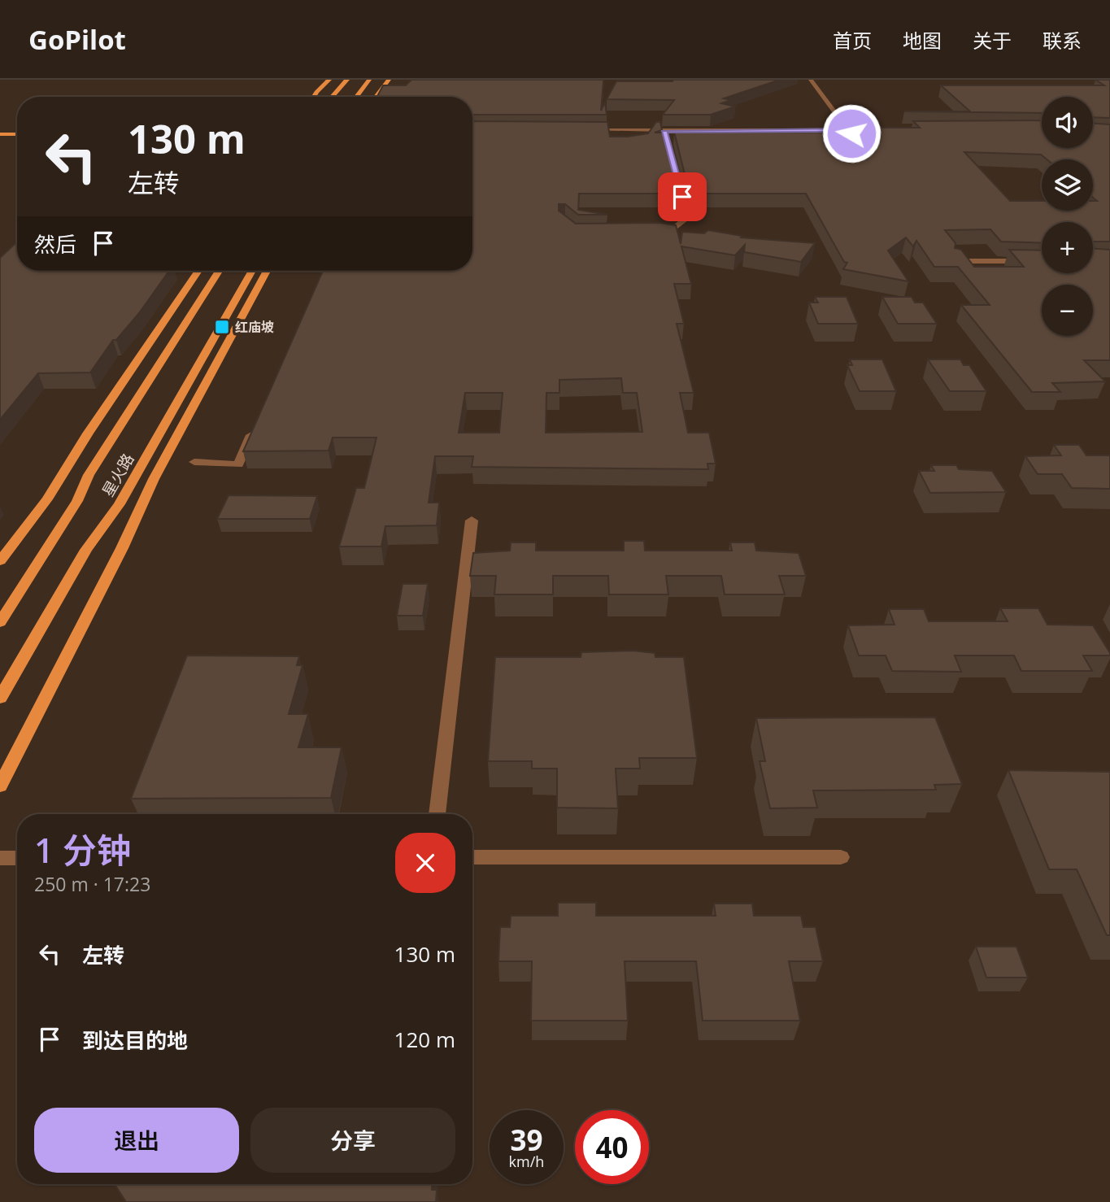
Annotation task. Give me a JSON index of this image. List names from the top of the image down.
{
  "streets": {
    "main road": ["星火路"]
  },
  "places": {
    "transit": ["红庙坡"]
  },
  "page": {
    "header": "GoPilot",
    "nav": [
      "首页",
      "地图",
      "关于",
      "联系"
    ],
    "map_buttons": ["+", "−"],
    "turn": ["130 m", "左转"],
    "then": "然后",
    "heading": ["1 分钟", "250 m · 17:23"],
    "list": [
      {
        "name": "左转",
        "value": "130 m"
      },
      {
        "name": "到达目的地",
        "value": "120 m"
      }
    ],
    "buttons": ["退出", "分享"],
    "speed": "39 km/h",
    "limit": "40"
  }
}
